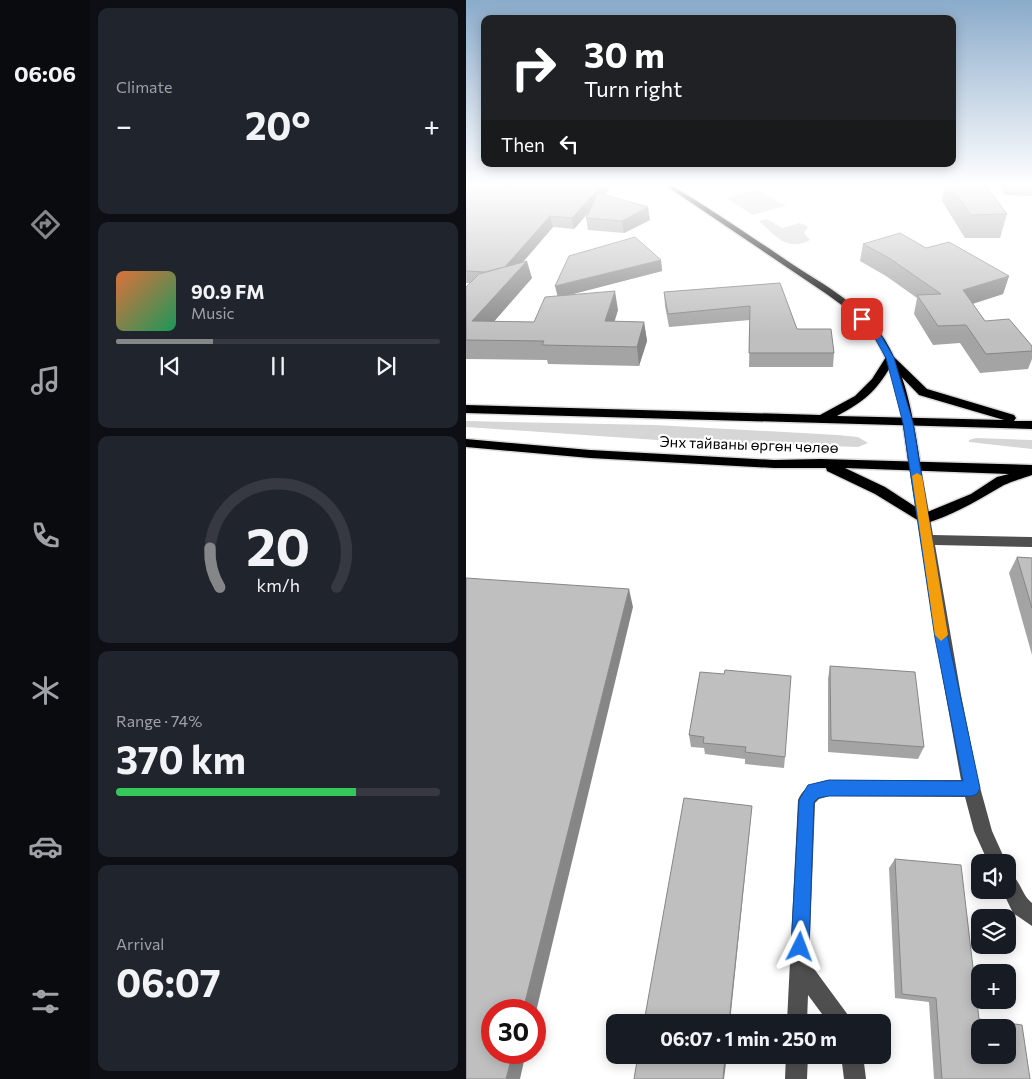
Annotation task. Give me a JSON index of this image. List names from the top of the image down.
{
  "streets": {
    "highway": ["Энх тайваны өргөн чөлөө"]
  },
  "page": {
    "tabs": "06:06",
    "tile": [
      "Climate",
      ["Range · 74%", "370 km"],
      ["Arrival", "06:07"]
    ],
    "turn": ["30 m", "Turn right"],
    "heat": ["−", "20°", "+"],
    "then": "Then",
    "song": ["90.9 FM", "Music"],
    "map_buttons": ["+", "−"],
    "limit": "30",
    "trip": "06:07 · 1 min · 250 m",
    "gauge": ["20", "km/h"]
  }
}
